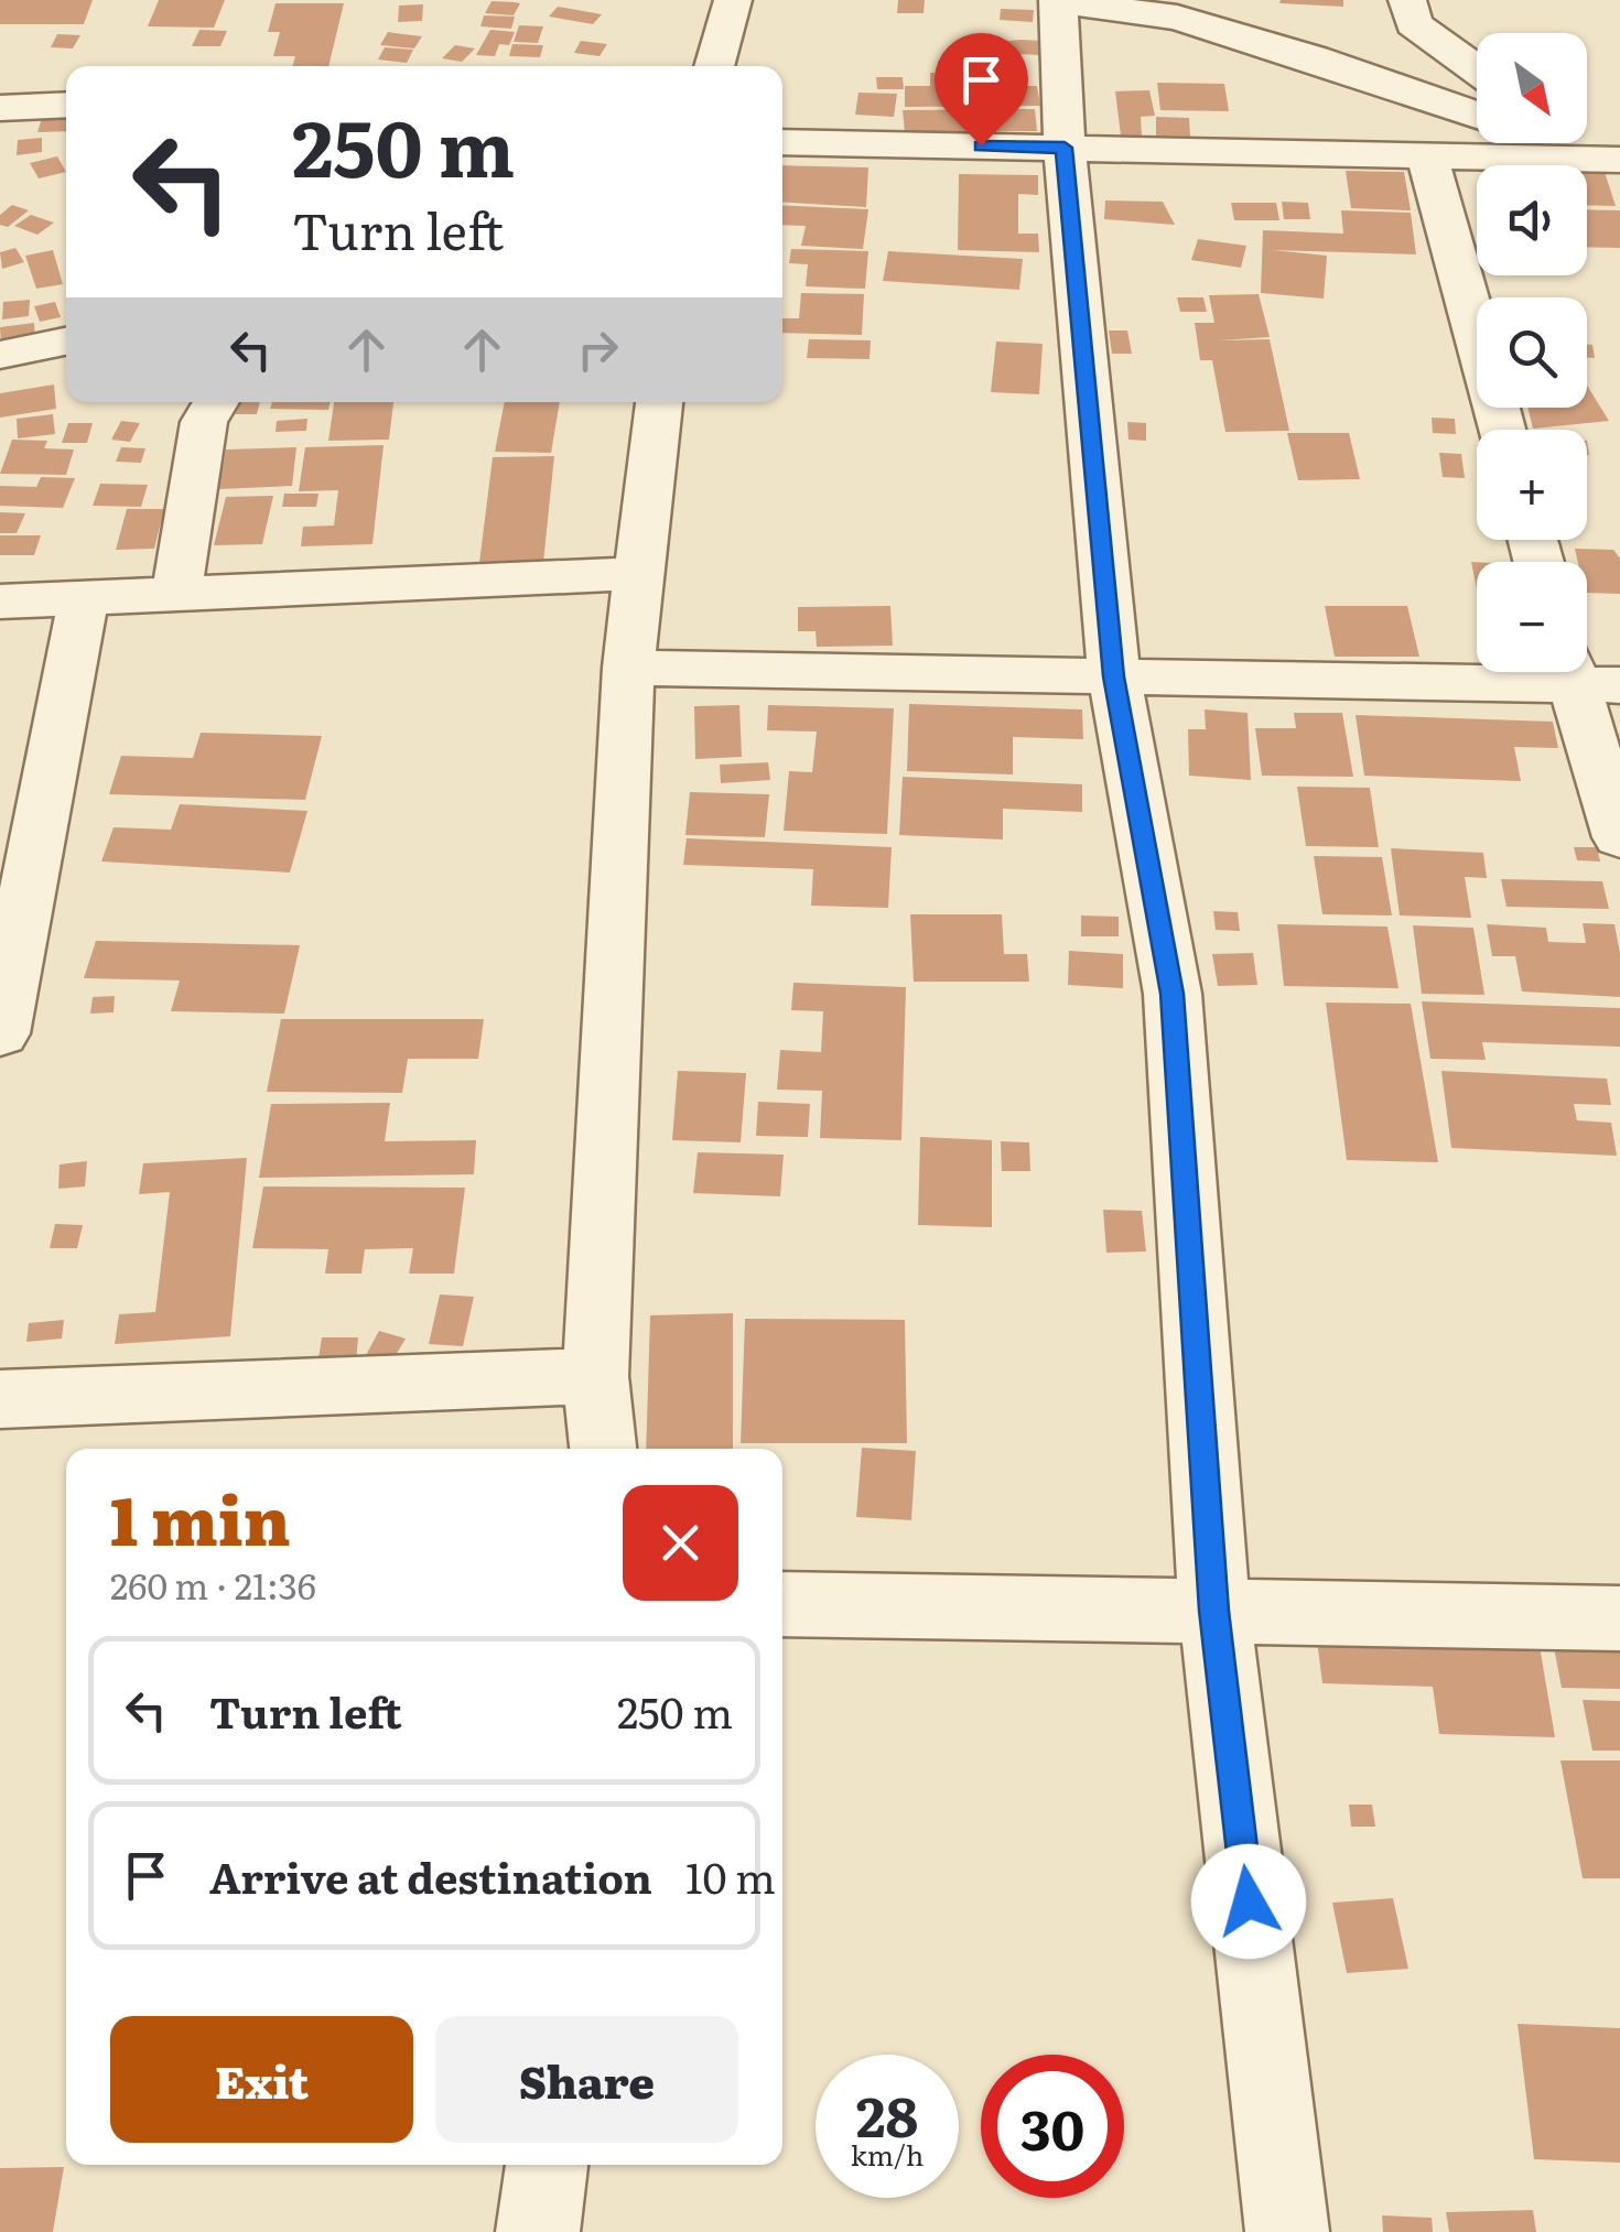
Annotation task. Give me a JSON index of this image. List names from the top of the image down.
{
  "north": "bottom right",
  "page": {
    "map_buttons": ["+", "−"],
    "turn": ["250 m", "Turn left"],
    "heading": ["1 min", "260 m · 21:36"],
    "list": [
      {
        "name": "Turn left",
        "value": "250 m"
      },
      {
        "name": "Arrive at destination",
        "value": "10 m"
      }
    ],
    "buttons": ["Exit", "Share"],
    "speed": "28 km/h",
    "limit": "30"
  }
}
